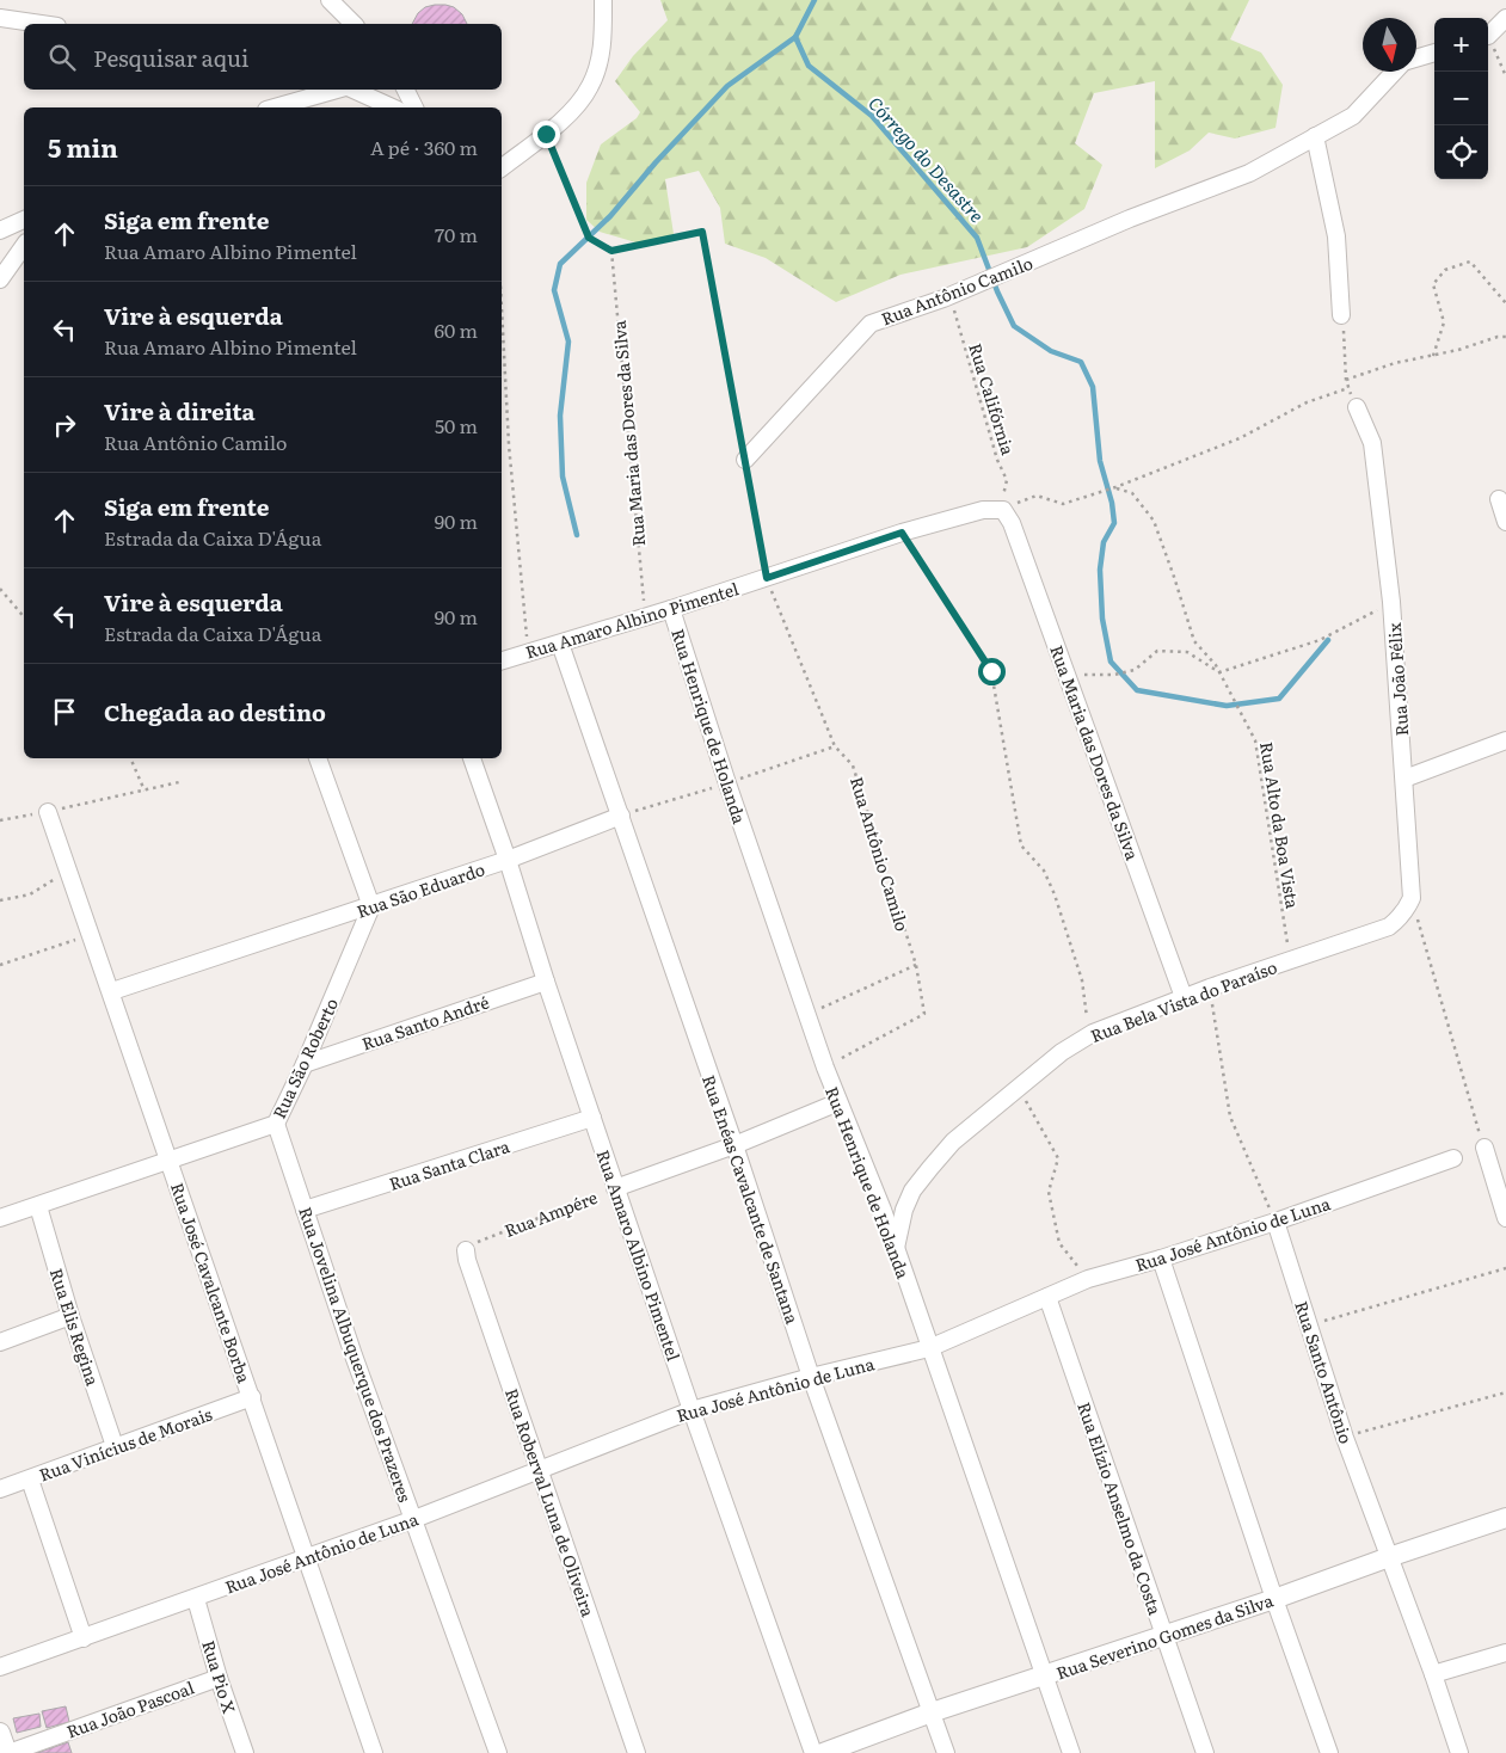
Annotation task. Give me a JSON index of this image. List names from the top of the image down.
{
  "streets": {
    "street": [
      "Rua Antônio Camilo",
      "Rua Maria das Dores da Silva",
      "Rua Amaro Albino Pimentel",
      "Rua João Félix",
      "Rua Henrique de Holanda",
      "Rua São Eduardo",
      "Rua Bela Vista do Paraíso",
      "Rua Santo André",
      "Rua São Roberto",
      "Rua Santa Clara",
      "Rua Enéas Cavalcante de Santana",
      "Rua Ampére",
      "Rua José Antônio de Luna",
      "Rua José Cavalcante Borba",
      "Rua Elis Regina",
      "Rua Jovelina Albuquerque dos Prazeres",
      "Rua Santo Antônio",
      "Rua Vinícius de Morais",
      "Rua Roberval Luna de Oliveira",
      "Rua Elízio Anselmo da Costa",
      "Rua Severino Gomes da Silva",
      "Rua Pio X",
      "Rua João Pascoal"
    ],
    "path": ["Rua Califórnia", "Rua Alto da Boa Vista"]
  },
  "crossings": [
    ["Rua Antônio Camilo", "Rua Califórnia"],
    ["Rua Antônio Camilo", "Rua Amaro Albino Pimentel"],
    ["Rua Antônio Camilo", "Rua Henrique de Holanda"],
    ["Rua Califórnia", "Rua Maria das Dores da Silva"],
    ["Rua Califórnia", "Rua Amaro Albino Pimentel"],
    ["Rua Maria das Dores da Silva", "Rua Amaro Albino Pimentel"],
    ["Rua Maria das Dores da Silva", "Rua Bela Vista do Paraíso"],
    ["Rua Amaro Albino Pimentel", "Rua Henrique de Holanda"],
    ["Rua Amaro Albino Pimentel", "Rua São Eduardo"],
    ["Rua Amaro Albino Pimentel", "Rua Santo André"],
    ["Rua Amaro Albino Pimentel", "Rua Santa Clara"],
    ["Rua Amaro Albino Pimentel", "Rua Enéas Cavalcante de Santana"],
    ["Rua Amaro Albino Pimentel", "Rua Ampére"],
    ["Rua Amaro Albino Pimentel", "Rua José Antônio de Luna"],
    ["Rua João Félix", "Rua Bela Vista do Paraíso"],
    ["Rua Henrique de Holanda", "Rua Bela Vista do Paraíso"],
    ["Rua Henrique de Holanda", "Rua Ampére"],
    ["Rua Henrique de Holanda", "Rua José Antônio de Luna"],
    ["Rua Henrique de Holanda", "Rua Severino Gomes da Silva"],
    ["Rua Alto da Boa Vista", "Rua Bela Vista do Paraíso"],
    ["Rua São Eduardo", "Rua São Roberto"],
    ["Rua São Eduardo", "Rua Enéas Cavalcante de Santana"],
    ["Rua São Eduardo", "Rua José Cavalcante Borba"],
    ["Rua Santo André", "Rua São Roberto"],
    ["Rua São Roberto", "Rua José Cavalcante Borba"],
    ["Rua São Roberto", "Rua Elis Regina"],
    ["Rua São Roberto", "Rua Jovelina Albuquerque dos Prazeres"],
    ["Rua Santa Clara", "Rua Jovelina Albuquerque dos Prazeres"],
    ["Rua Enéas Cavalcante de Santana", "Rua Ampére"],
    ["Rua Enéas Cavalcante de Santana", "Rua José Antônio de Luna"],
    ["Rua Enéas Cavalcante de Santana", "Rua Severino Gomes da Silva"],
    ["Rua Ampére", "Rua Roberval Luna de Oliveira"],
    ["Rua José Antônio de Luna", "Rua José Cavalcante Borba"],
    ["Rua José Antônio de Luna", "Rua Jovelina Albuquerque dos Prazeres"],
    ["Rua José Antônio de Luna", "Rua Santo Antônio"],
    ["Rua José Antônio de Luna", "Rua Roberval Luna de Oliveira"],
    ["Rua José Antônio de Luna", "Rua Elízio Anselmo da Costa"],
    ["Rua José Antônio de Luna", "Rua Pio X"],
    ["Rua José Cavalcante Borba", "Rua Vinícius de Morais"],
    ["Rua Elis Regina", "Rua Vinícius de Morais"],
    ["Rua Santo Antônio", "Rua Severino Gomes da Silva"],
    ["Rua Elízio Anselmo da Costa", "Rua Severino Gomes da Silva"],
    ["Rua Pio X", "Rua João Pascoal"]
  ],
  "water": ["Córrego do Desastre"],
  "north": "bottom",
  "page": {
    "map_buttons": ["+", "−"],
    "search": "Pesquisar aqui",
    "heading": ["5 min", "A pé · 360 m"],
    "list": [
      ["Siga em frente", "Rua Amaro Albino Pimentel", "70 m"],
      ["Vire à esquerda", "Rua Amaro Albino Pimentel", "60 m"],
      ["Vire à direita", "Rua Antônio Camilo", "50 m"],
      ["Siga em frente", "Estrada da Caixa D'Água", "90 m"],
      ["Vire à esquerda", "Estrada da Caixa D'Água", "90 m"],
      "Chegada ao destino"
    ]
  }
}
